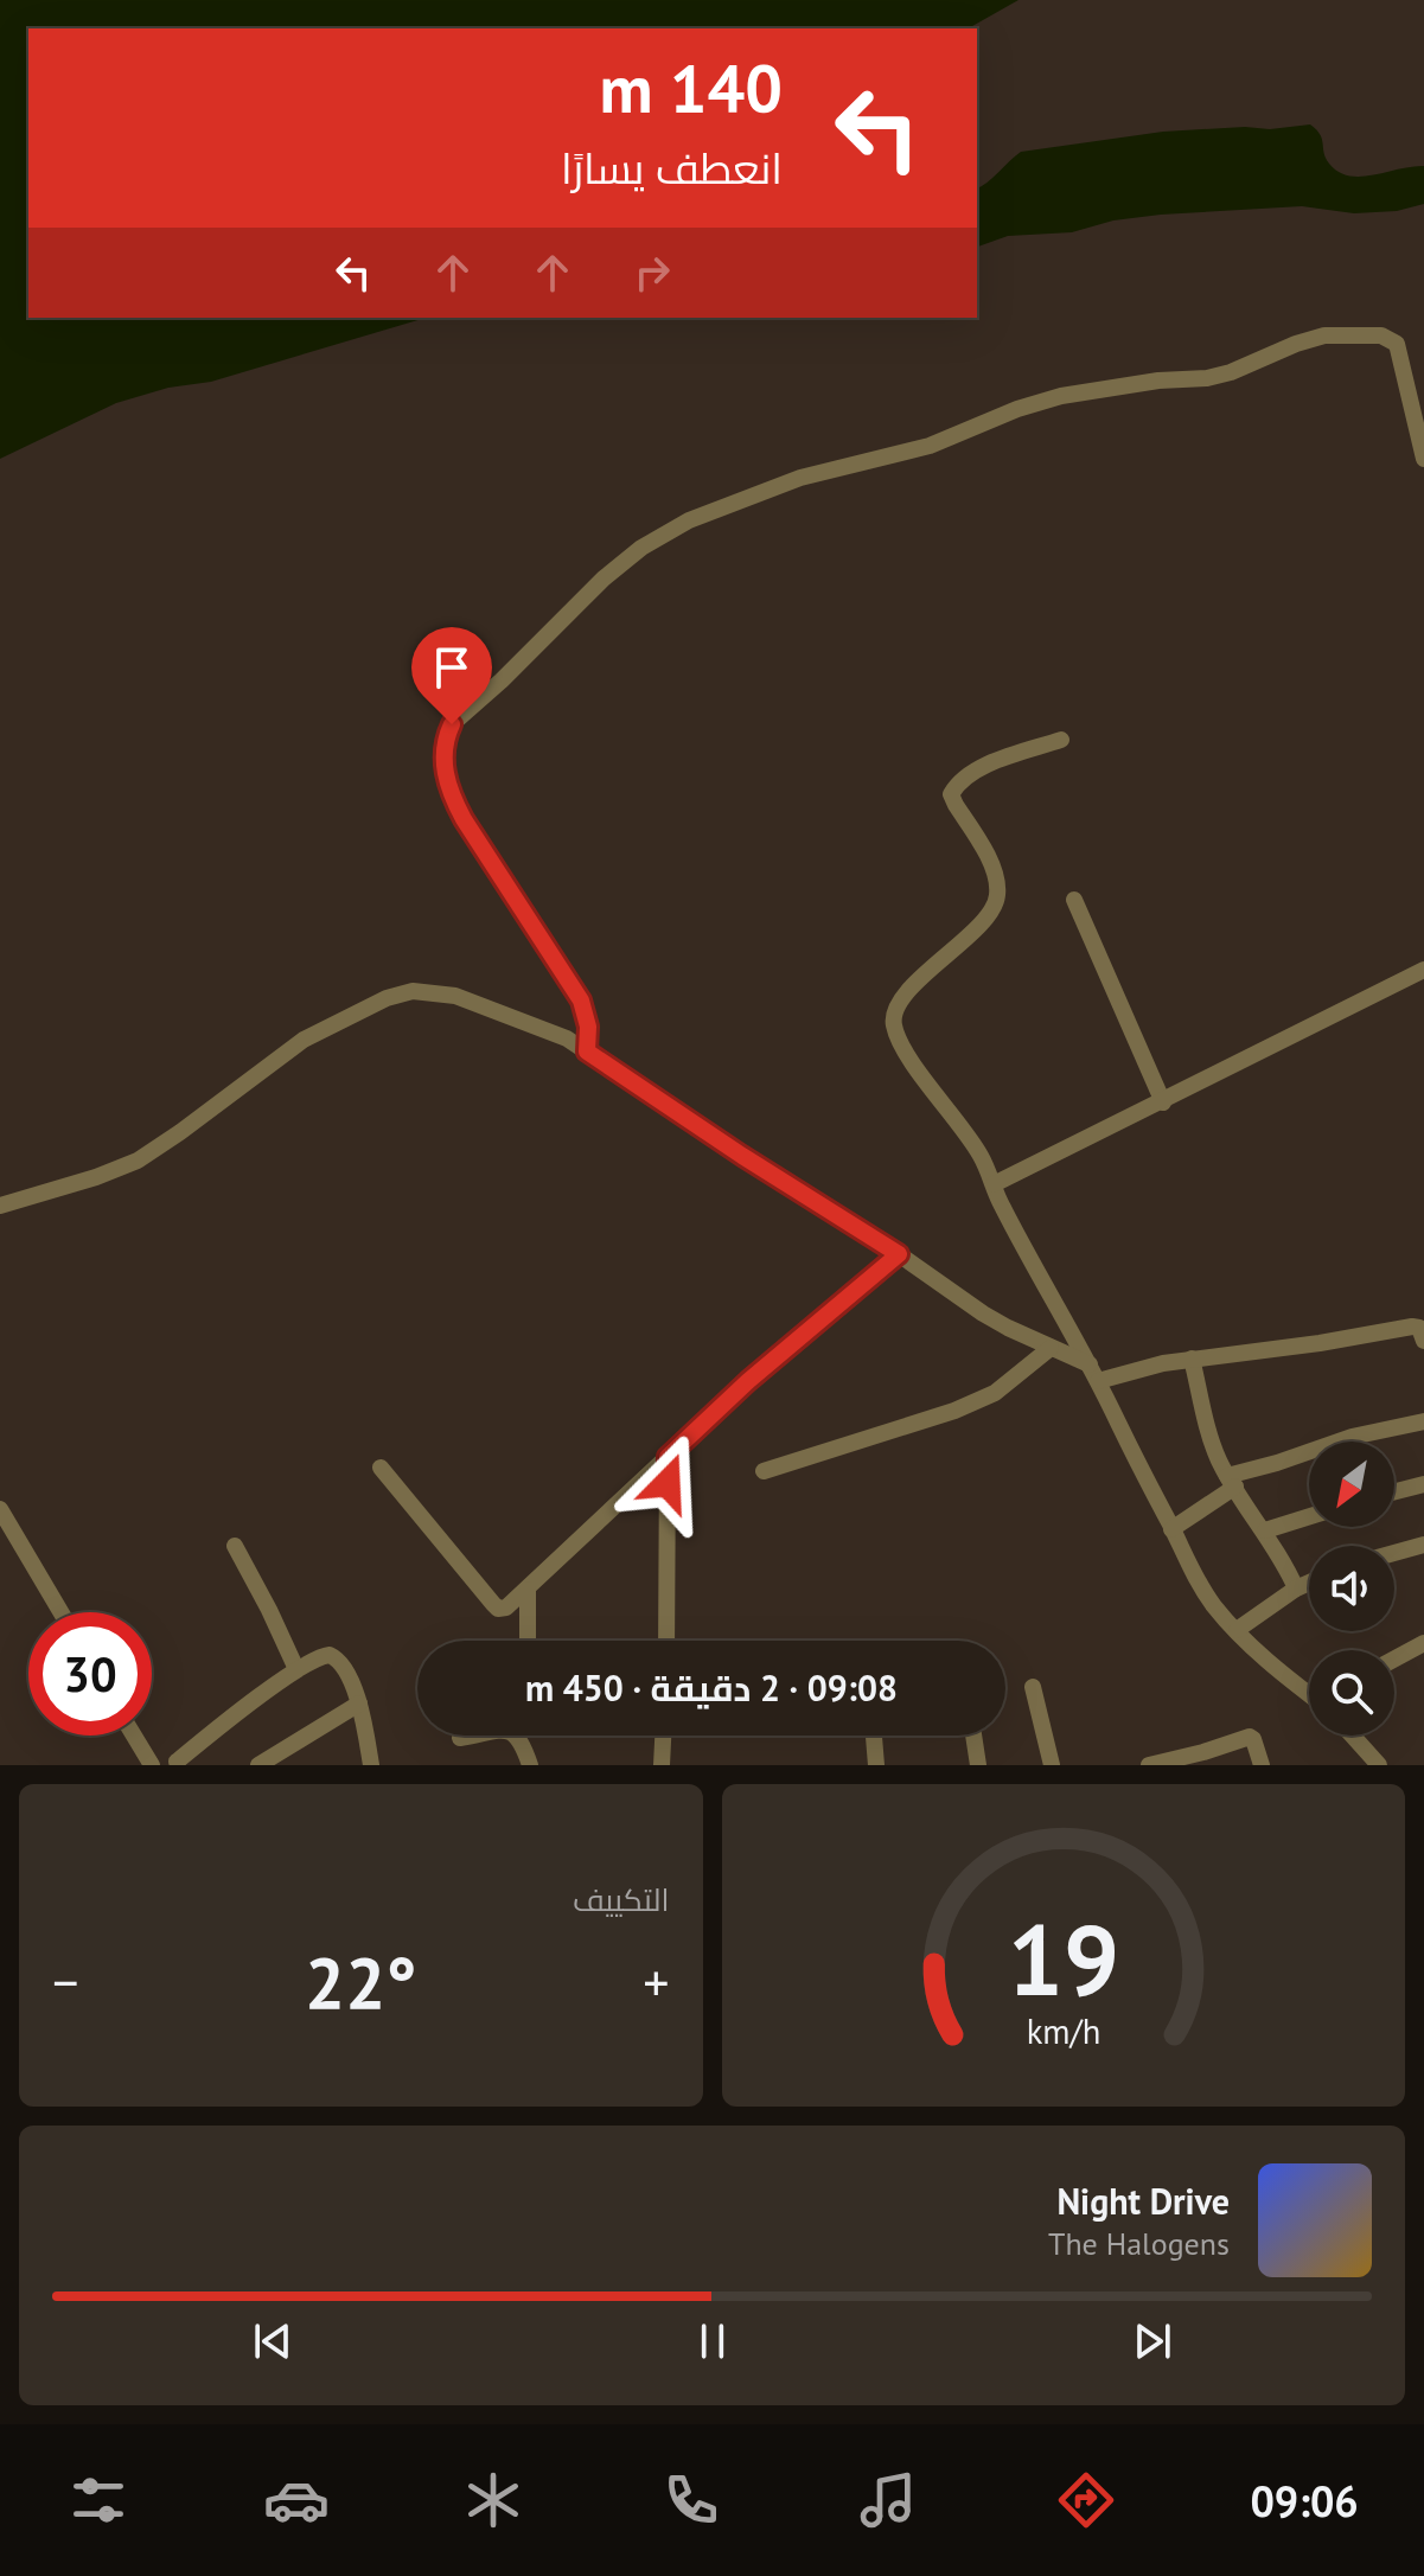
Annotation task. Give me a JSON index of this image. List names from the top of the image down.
{
  "north": "bottom left",
  "page": {
    "turn": ["140 m", "انعطف يسارًا"],
    "limit": "30",
    "trip": "09:08 · 2 دقيقة · 450 m",
    "tile": "التكييف",
    "heat": ["−", "22°", "+"],
    "song": ["Night Drive", "The Halogens"],
    "tabs": "09:06",
    "gauge": ["19", "km/h"]
  }
}
